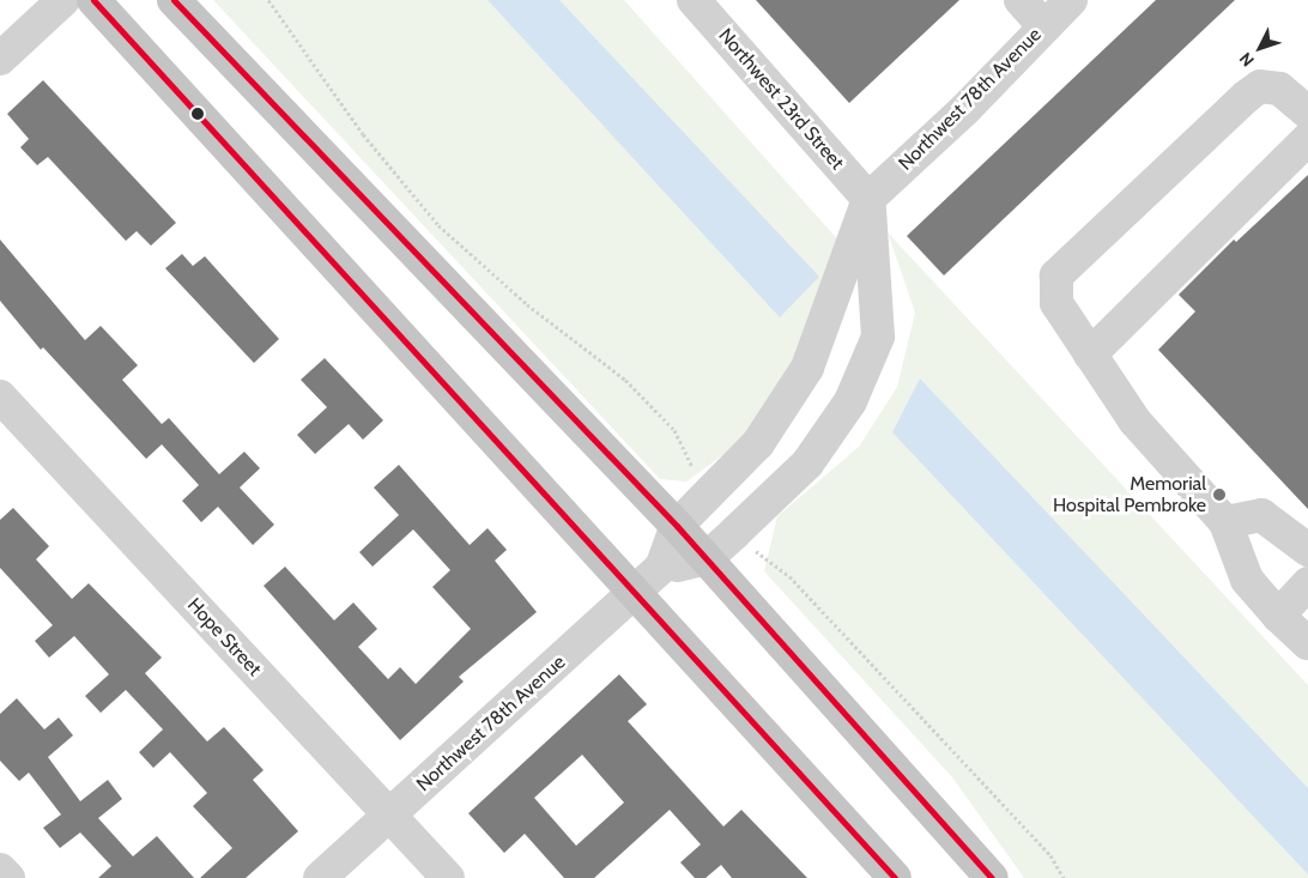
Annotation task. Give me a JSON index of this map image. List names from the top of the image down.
{
  "streets": {
    "street": ["Northwest 23rd Street", "Northwest 78th Avenue", "Hope Street"]
  },
  "crossings": [
    ["Northwest 23rd Street", "Northwest 78th Avenue"],
    ["Northwest 78th Avenue", "Hope Street"]
  ],
  "places": ["Memorial Hospital Pembroke"],
  "north": "bottom left"
}
